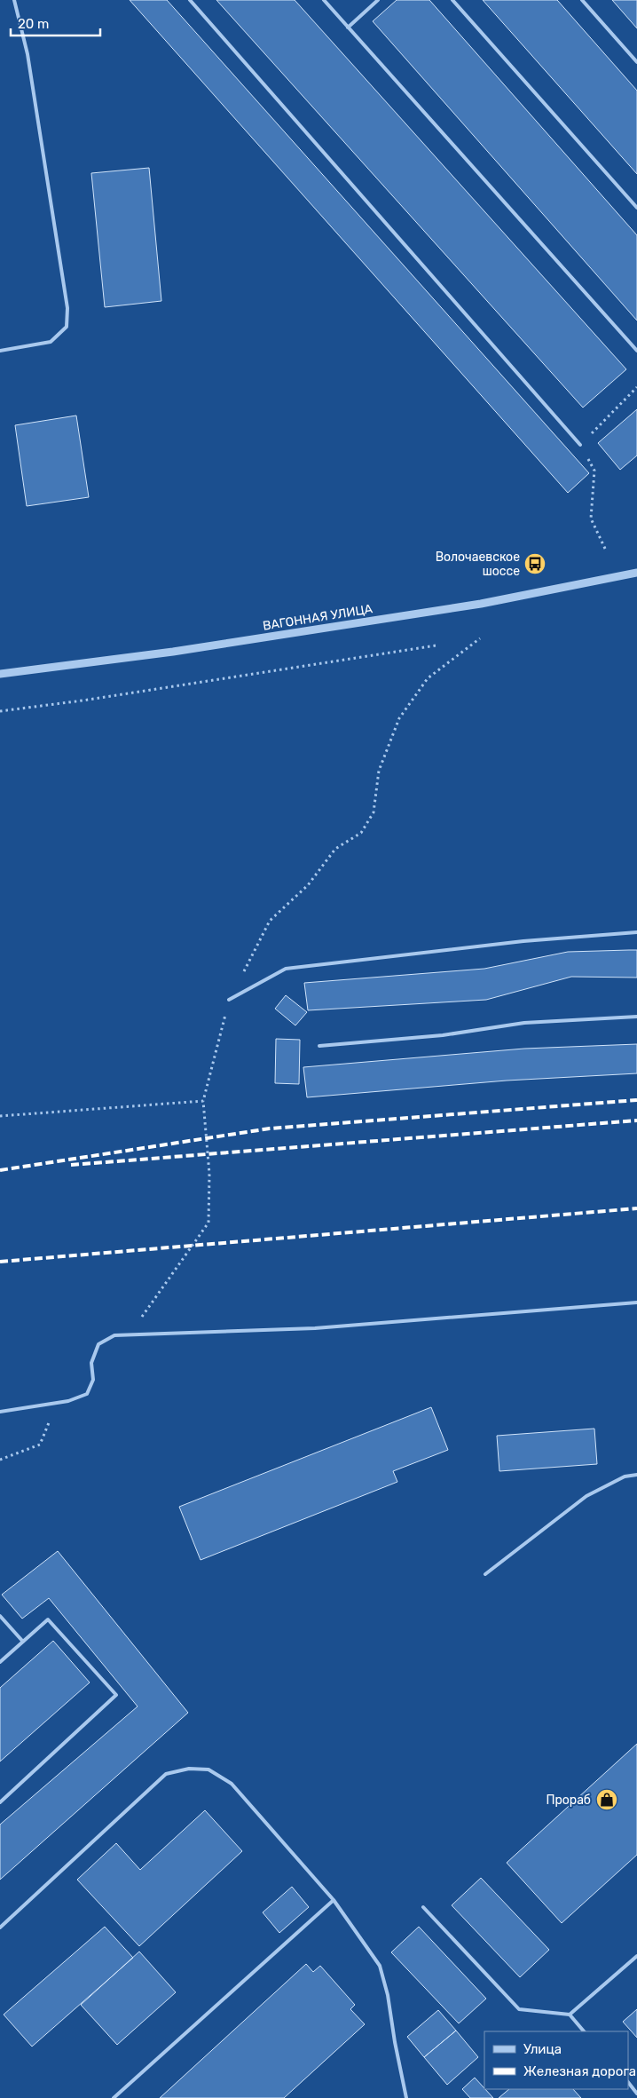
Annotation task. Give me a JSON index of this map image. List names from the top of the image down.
{
  "streets": {
    "street": ["ВАГОННАЯ УЛИЦА"]
  },
  "places": {
    "bus stop": ["Волочаевское шоссе"],
    "shop": ["Прораб"]
  },
  "legend": ["Улица", "Железная дорога"],
  "scale_bar": "20 m"
}
